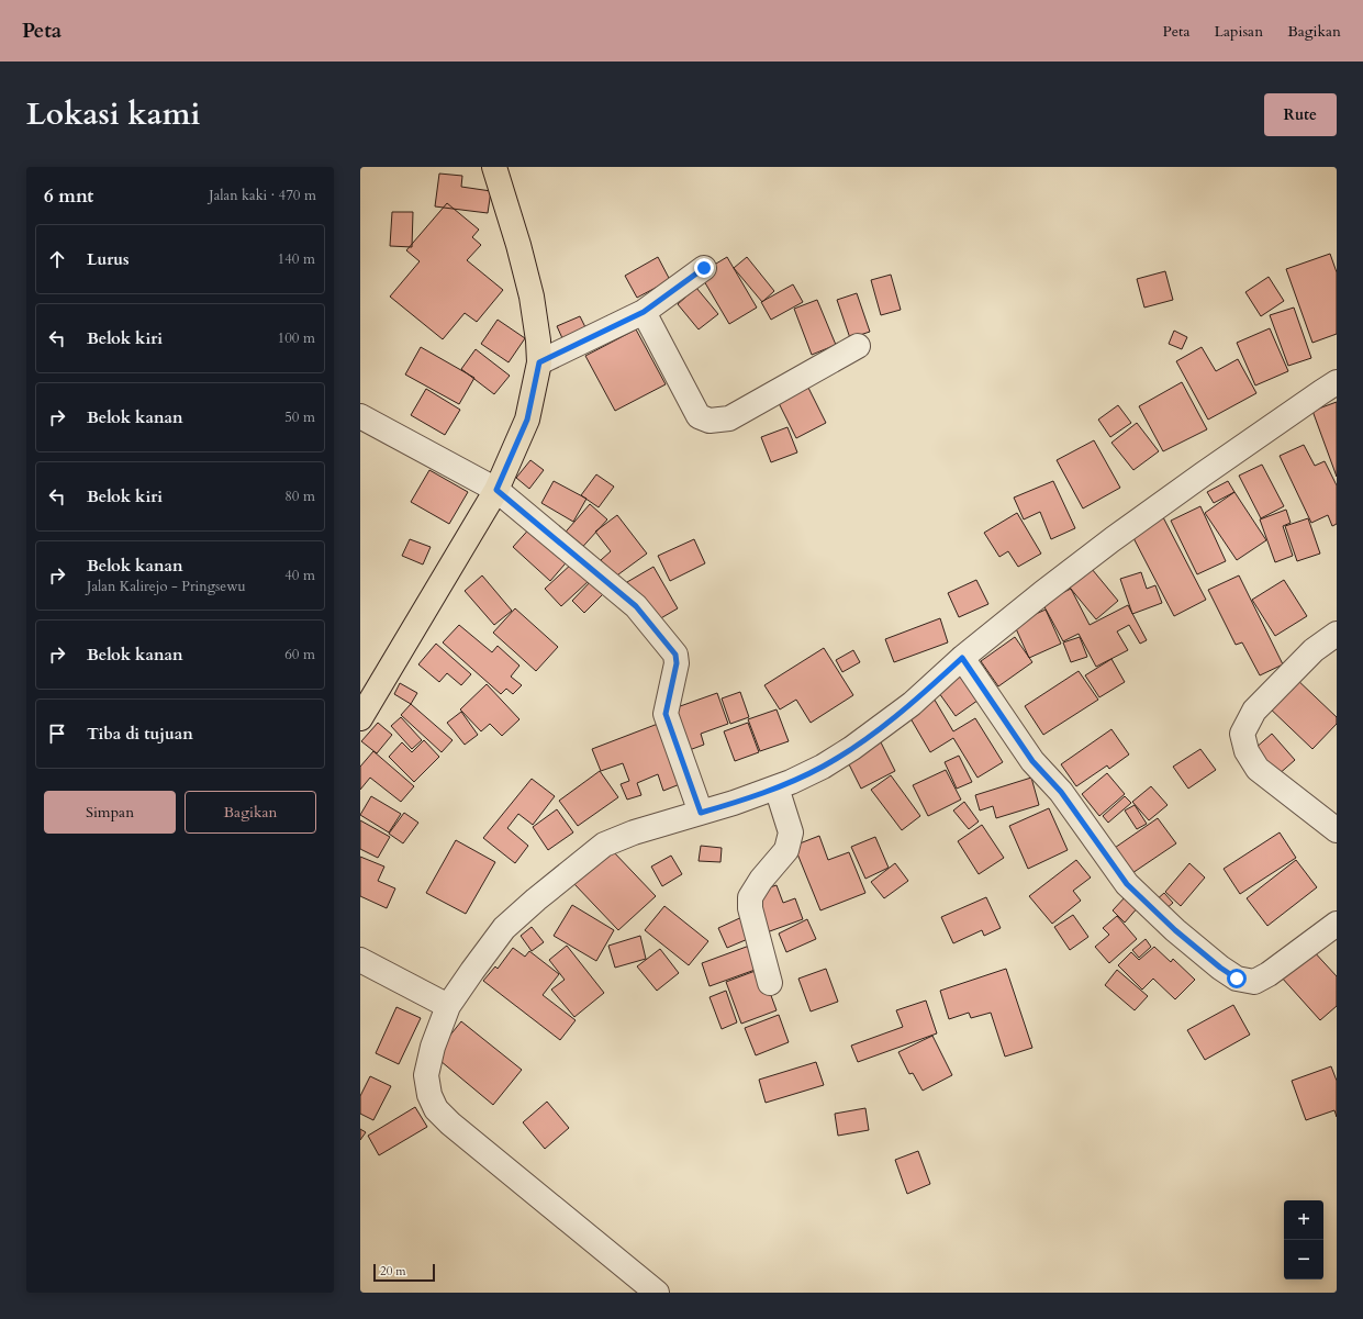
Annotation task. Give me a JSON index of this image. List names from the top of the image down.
{
  "scale_bar": "20 m",
  "page": {
    "header": "Peta",
    "nav": ["Peta", "Lapisan", "Bagikan"],
    "title": "Lokasi kami",
    "buttons": [
      "Rute",
      ["Simpan", "Bagikan"]
    ],
    "heading": ["6 mnt", "Jalan kaki · 470 m"],
    "list": [
      ["Lurus", "140 m"],
      ["Belok kiri", "100 m"],
      ["Belok kanan", "50 m"],
      ["Belok kiri", "80 m"],
      ["Belok kanan", "Jalan Kalirejo - Pringsewu", "40 m"],
      ["Belok kanan", "60 m"],
      "Tiba di tujuan"
    ],
    "map_buttons": ["+", "−"],
    "scale": "20 m"
  }
}
